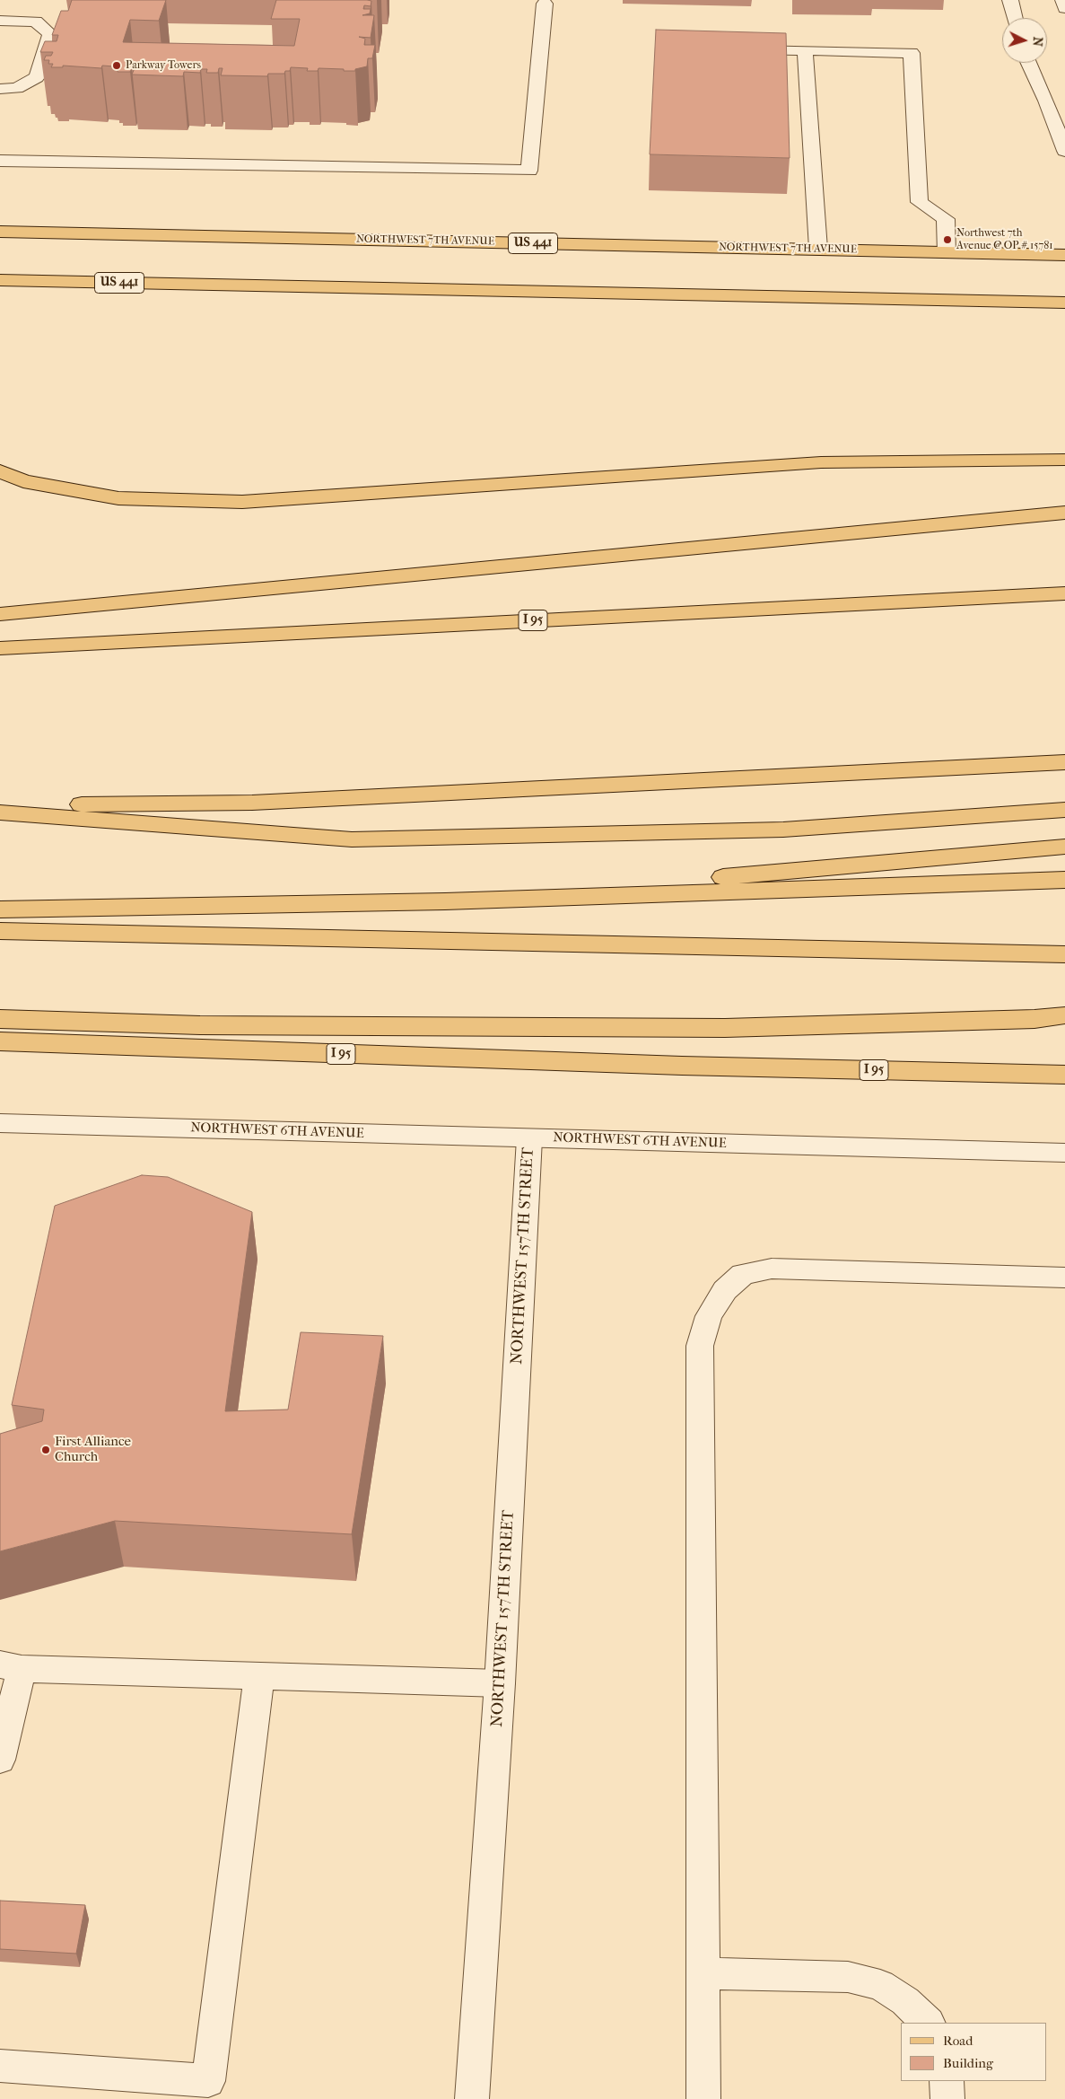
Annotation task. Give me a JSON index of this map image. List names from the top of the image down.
{
  "streets": {
    "main road": ["NORTHWEST 7TH AVENUE", "US 441", "I 95"],
    "street": ["NORTHWEST 6TH AVENUE", "NORTHWEST 157TH STREET"]
  },
  "crossings": [
    ["NORTHWEST 6TH AVENUE", "NORTHWEST 157TH STREET"]
  ],
  "places": ["Parkway Towers", "Northwest 7th Avenue @ OP # 15781", "First Alliance Church"],
  "legend": ["Road", "Building"],
  "north": "right"
}
